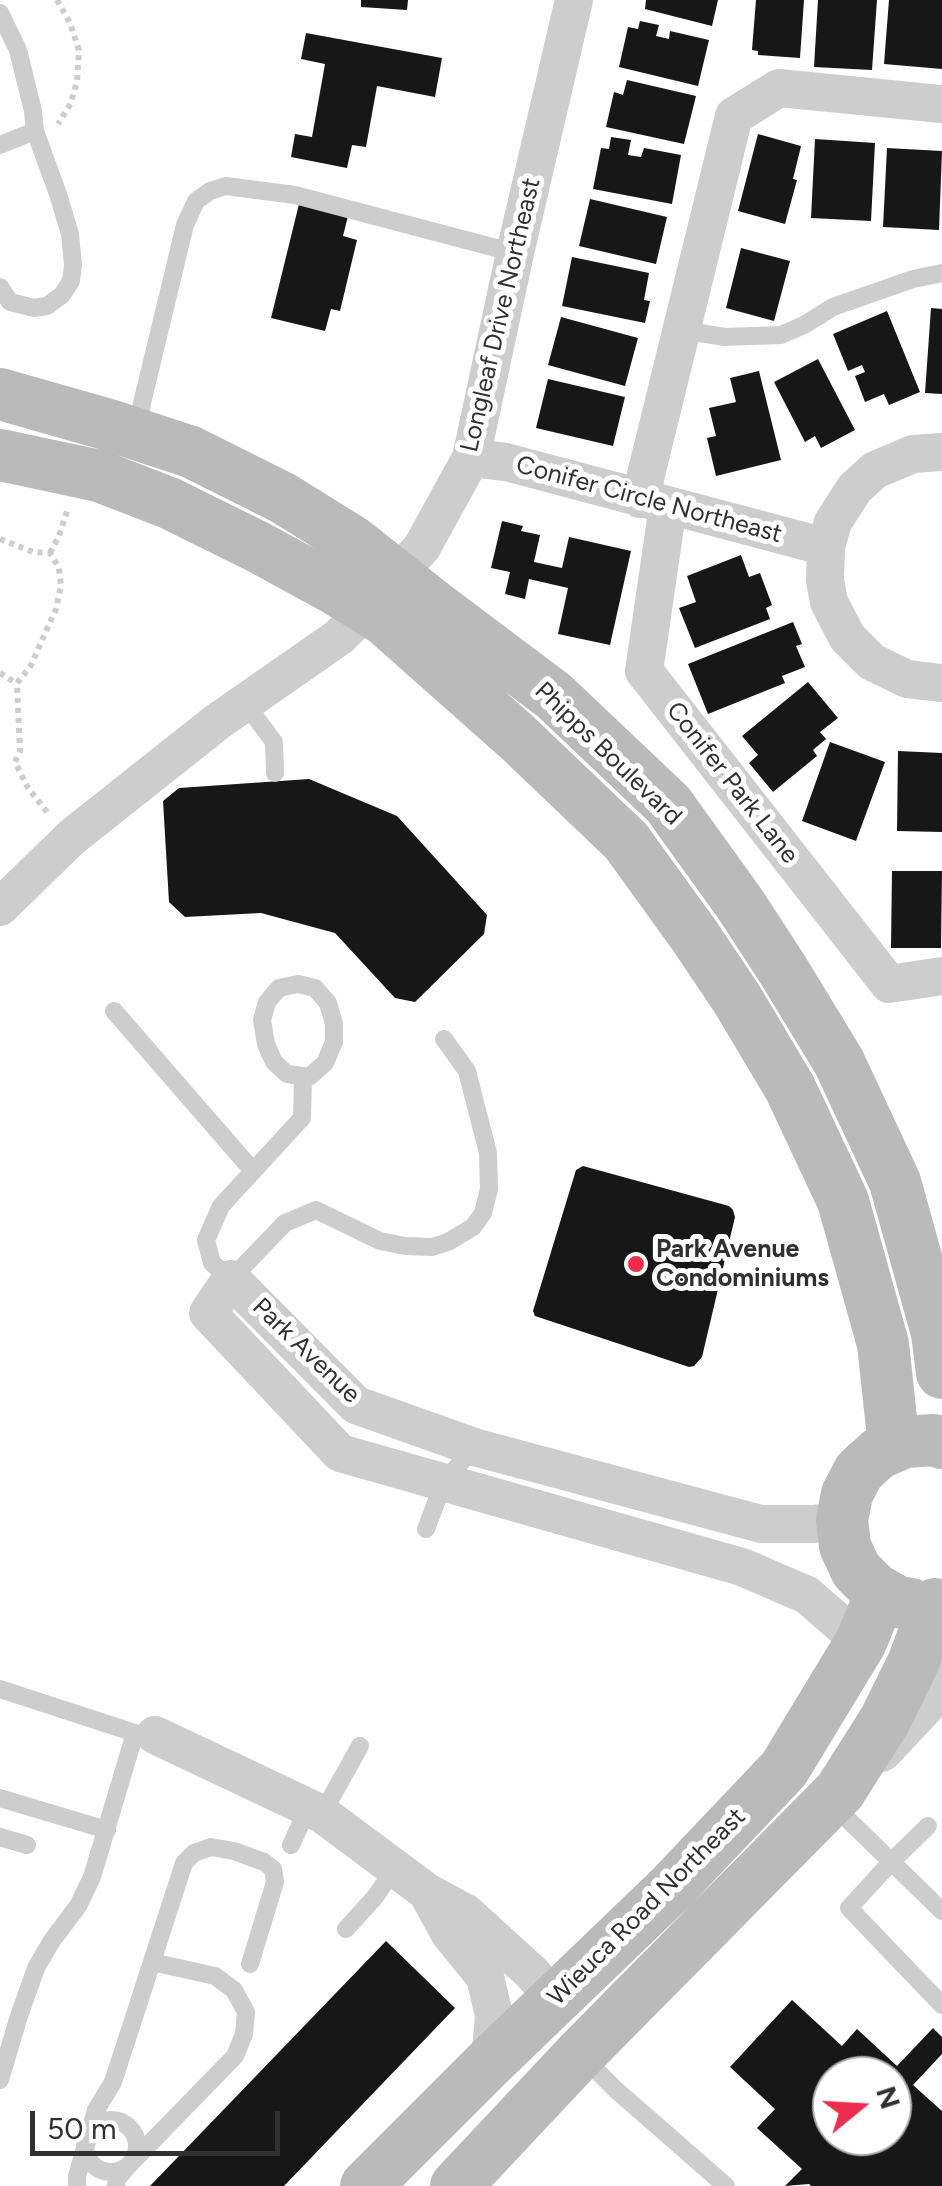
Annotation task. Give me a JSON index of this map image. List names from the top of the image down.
{
  "streets": {
    "main road": ["Phipps Boulevard", "Wieuca Road Northeast"],
    "street": [
      "Longleaf Drive Northeast",
      "Conifer Circle Northeast",
      "Conifer Park Lane",
      "Park Avenue"
    ]
  },
  "crossings": [
    ["Longleaf Drive Northeast", "Conifer Circle Northeast"],
    ["Longleaf Drive Northeast", "Phipps Boulevard"],
    ["Conifer Circle Northeast", "Conifer Park Lane"],
    ["Park Avenue", "Wieuca Road Northeast"]
  ],
  "places": ["Park Avenue Condominiums"],
  "scale_bar": "50 m",
  "north": "right"
}
